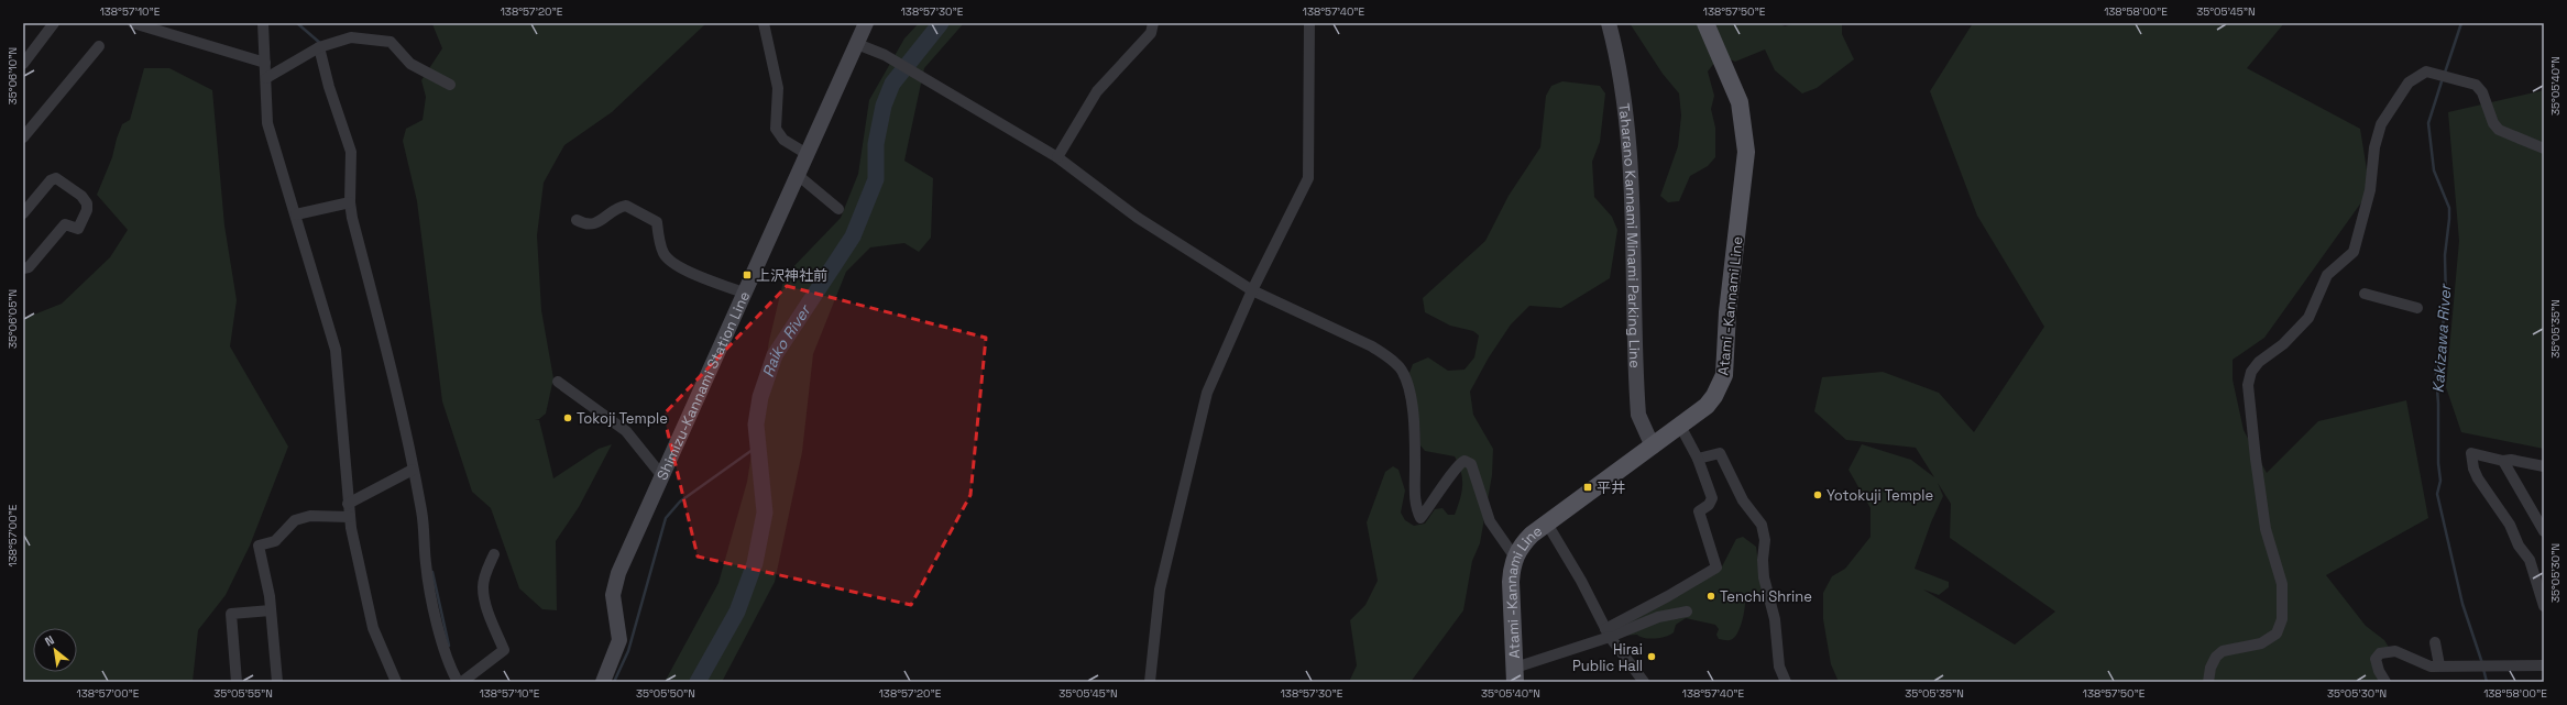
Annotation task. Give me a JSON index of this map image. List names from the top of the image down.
{
  "streets": {
    "main road": ["Taharano Kannami Minami Parking Line", "Atami -Kannami Line", "Shimizu-Kannami Station Line"]
  },
  "crossings": [
    ["Taharano Kannami Minami Parking Line", "Atami -Kannami Line"]
  ],
  "water": ["Kakizawa River", "Raiko River"],
  "places": {
    "transit": ["上沢神社前", "平井"],
    "other": [
      "Tokoji Temple",
      "Yotokuji Temple",
      "Tenchi Shrine",
      "Hirai Public Hall"
    ]
  },
  "north": "top left",
  "coordinates": [
    "138°57'10\"E",
    "138°57'20\"E",
    "138°57'30\"E",
    "138°57'40\"E",
    "138°57'50\"E",
    "138°58'00\"E",
    "35°05'45\"N",
    "35°06'10\"N",
    "35°05'40\"N",
    "35°06'05\"N",
    "35°05'35\"N",
    "138°57'00\"E",
    "35°05'30\"N",
    "35°05'55\"N",
    "35°05'50\"N"
  ]
}
